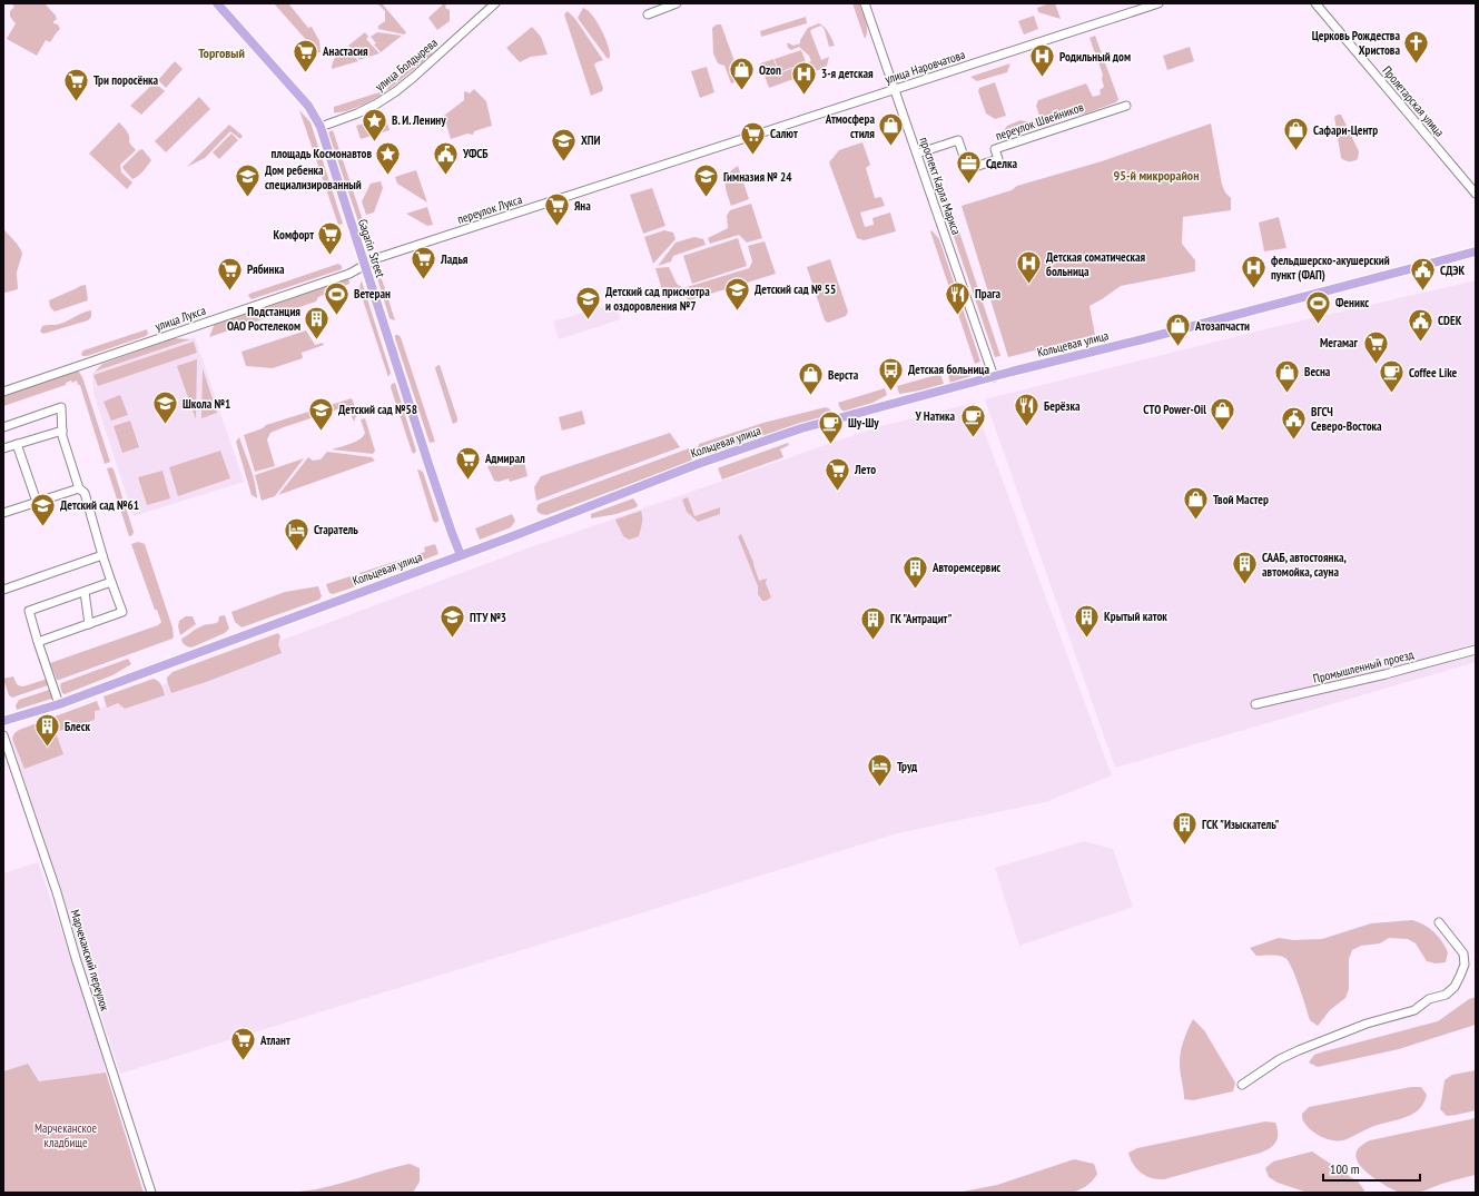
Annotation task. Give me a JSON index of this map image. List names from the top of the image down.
{
  "streets": {
    "main road": ["Gagarin Street", "Кольцевая улица"],
    "street": [
      "улица Болдырева",
      "улица Наровчатова",
      "Пролетарская улица",
      "переулок Швейников",
      "проспект Карла Маркса",
      "переулок Лукса",
      "улица Лукса",
      "Промышленный проезд",
      "Марчеканский переулок"
    ]
  },
  "crossings": [
    ["улица Болдырева", "Gagarin Street"],
    ["улица Наровчатова", "проспект Карла Маркса"],
    ["улица Наровчатова", "переулок Лукса"],
    ["переулок Швейников", "проспект Карла Маркса"],
    ["проспект Карла Маркса", "Кольцевая улица"],
    ["переулок Лукса", "Gagarin Street"],
    ["переулок Лукса", "улица Лукса"],
    ["Gagarin Street", "улица Лукса"],
    ["Gagarin Street", "Кольцевая улица"]
  ],
  "districts": ["Торговый", "95-й микрорайон"],
  "parks": ["Марчеканское кладбище"],
  "places": {
    "church": ["Церковь Рождества Христова"],
    "supermarket": [
      "Анастасия",
      "Три поросёнка",
      "Салют",
      "Яна",
      "Комфорт",
      "Ладья",
      "Рябинка",
      "Мегамаг",
      "Адмирал",
      "Лето",
      "Атлант"
    ],
    "hospital": [
      "Родильный дом",
      "3-я детская",
      "Детская соматическая больница",
      "фельдшерско-акушерский пункт (ФАП)"
    ],
    "shop": [
      "Ozon",
      "Атмосфера стиля",
      "Сафари-Центр",
      "Атозапчасти",
      "Весна",
      "Верста",
      "СТО Power-Oil",
      "Твой Мастер"
    ],
    "place": ["В. И. Ленину", "площадь Космонавтов"],
    "school or university": [
      "ХПИ",
      "Дом ребенка специализированный",
      "Гимназия № 24",
      "Детский сад № 55",
      "Детский сад присмотра и оздоровления №7",
      "Школа №1",
      "Детский сад №58",
      "Детский сад №61",
      "ПТУ №3"
    ],
    "public building": [
      "УФСБ",
      "СДЭК",
      "CDEK",
      "ВГСЧ Северо-Востока"
    ],
    "office": ["Сделка"],
    "sports": ["Ветеран", "Феникс"],
    "restaurant": ["Прага", "Берёзка"],
    "building": [
      "Подстанция ОАО Ростелеком",
      "СААБ, автостоянка, автомойка, сауна",
      "Авторемсервис",
      "Крытый каток",
      "ГК \"Антрацит\"",
      "Блеск",
      "ГСК \"Изыскатель\""
    ],
    "bus stop": ["Детская больница"],
    "cafe": ["Coffee Like", "У Натика", "Шу-Шу"],
    "hotel": ["Старатель", "Труд"]
  },
  "scale_bar": "100 m"
}
